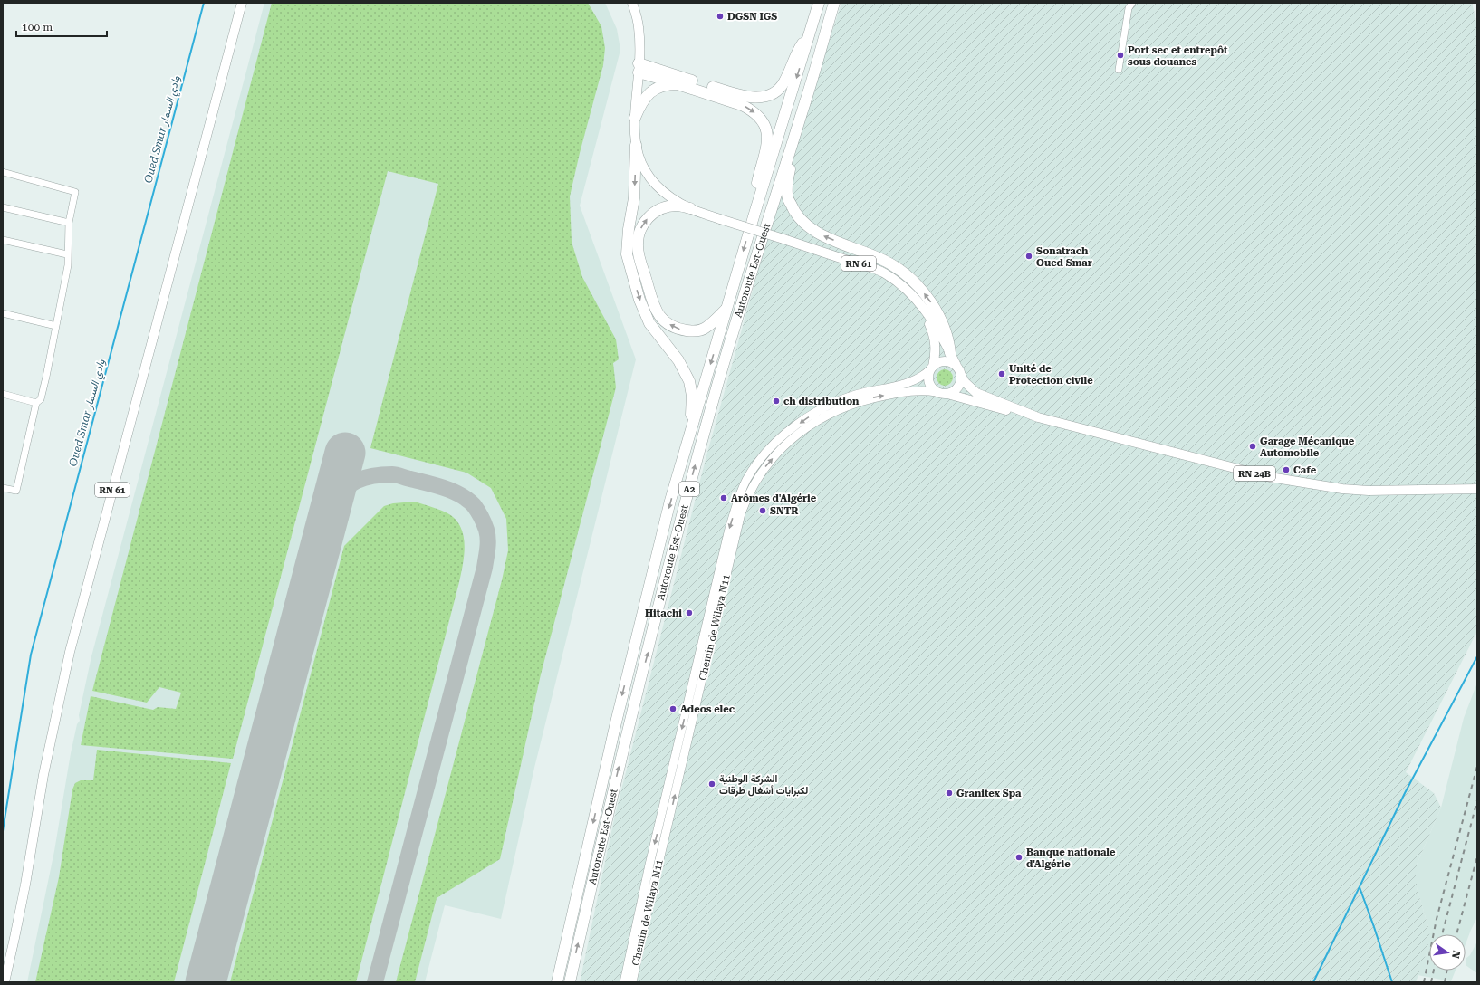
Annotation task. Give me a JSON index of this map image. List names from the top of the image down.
{
  "streets": {
    "highway": ["Autoroute Est-Ouest", "A2"],
    "main road": ["RN 61", "RN 24B", "Chemin de Wilaya N11"]
  },
  "crossings": [
    ["RN 61", "Chemin de Wilaya N11"]
  ],
  "water": ["Oued Smar وادي السمار"],
  "places": [
    "DGSN IGS",
    "Port sec et entrepôt sous douanes",
    "Sonatrach Oued Smar",
    "Unité de Protection civile",
    "ch distribution",
    "Garage Mécanique Automobile",
    "Cafe",
    "Arômes d'Algérie",
    "SNTR",
    "Hitachi",
    "Adeos elec",
    "الشركة الوطنية لكبرايات أشغال طرقات",
    "Granitex Spa",
    "Banque nationale d'Algérie"
  ],
  "scale_bar": "100 m",
  "north": "right"
}
